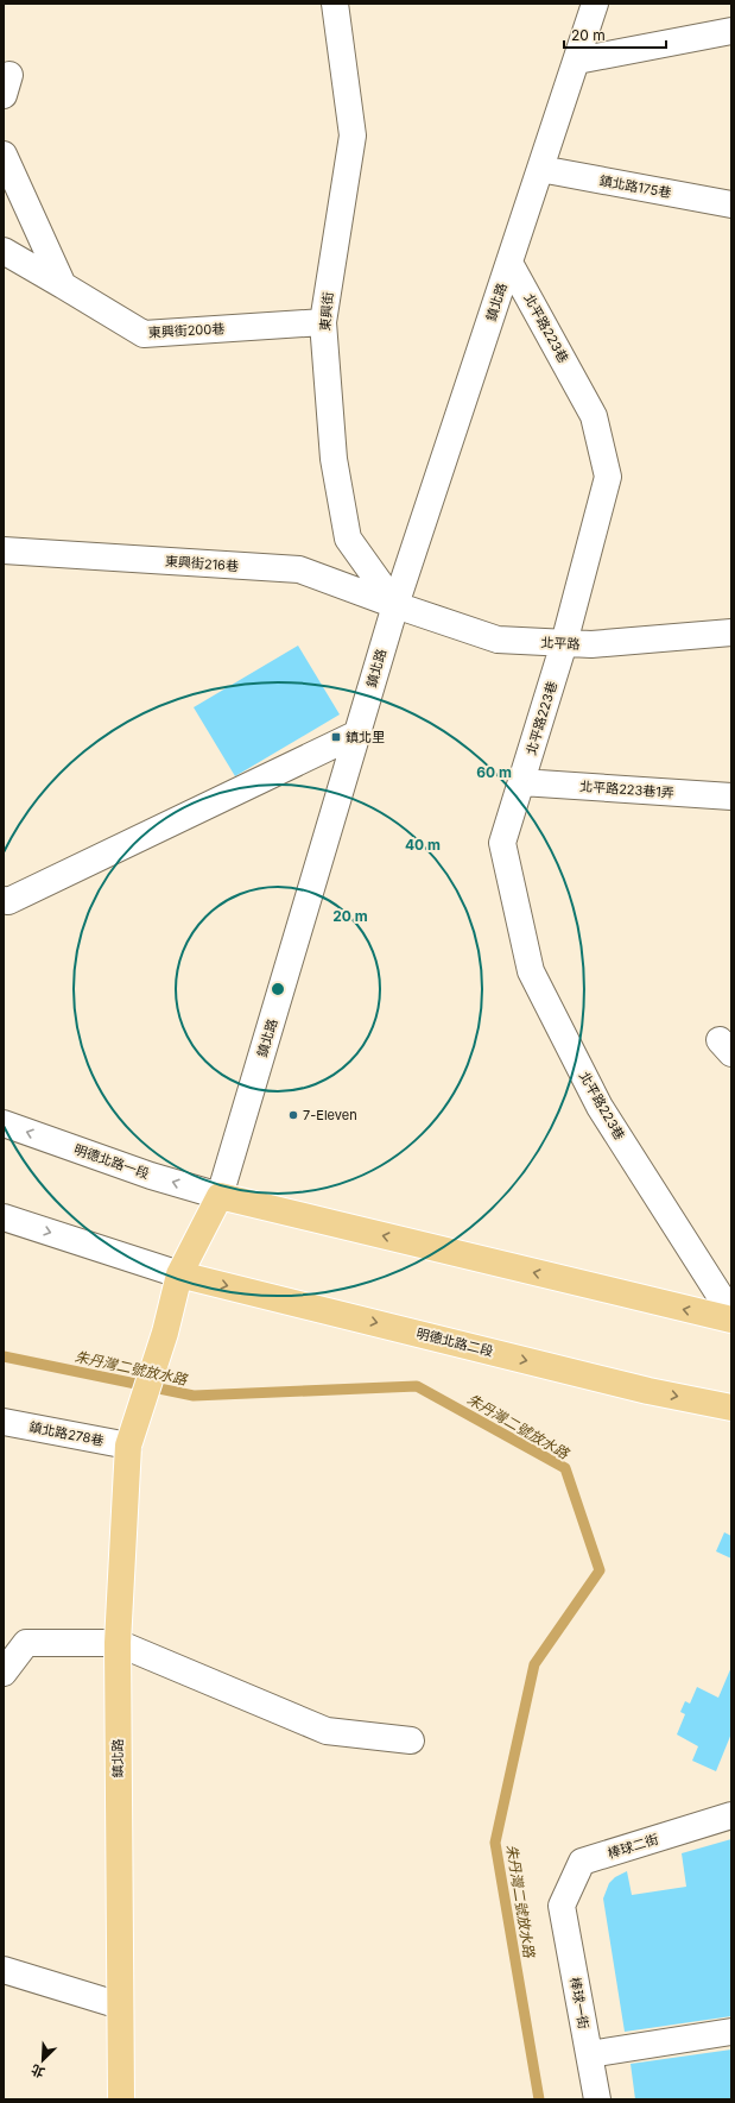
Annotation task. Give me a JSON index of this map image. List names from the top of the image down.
{
  "streets": {
    "main road": ["鎮北路", "明德北路二段"],
    "street": [
      "鎮北路175巷",
      "東興街",
      "北平路223巷",
      "東興街200巷",
      "東興街216巷",
      "北平路",
      "北平路223巷1弄",
      "明德北路一段",
      "鎮北路278巷",
      "棒球二街",
      "棒球一街"
    ]
  },
  "crossings": [
    ["鎮北路175巷", "鎮北路"],
    ["鎮北路", "東興街"],
    ["鎮北路", "北平路223巷"],
    ["鎮北路", "東興街216巷"],
    ["鎮北路", "北平路"],
    ["鎮北路", "明德北路一段"],
    ["鎮北路", "明德北路二段"],
    ["鎮北路", "鎮北路278巷"],
    ["東興街", "東興街200巷"],
    ["東興街", "東興街216巷"],
    ["東興街", "北平路"],
    ["北平路223巷", "北平路"],
    ["北平路223巷", "北平路223巷1弄"],
    ["東興街216巷", "北平路"],
    ["棒球二街", "棒球一街"]
  ],
  "water": ["朱丹灣二號放水路"],
  "places": {
    "transit": ["鎮北里"],
    "other": ["7-Eleven"]
  },
  "scale_bar": "20 m",
  "north": "bottom left",
  "rings": ["60 m", "40 m", "20 m"]
}
